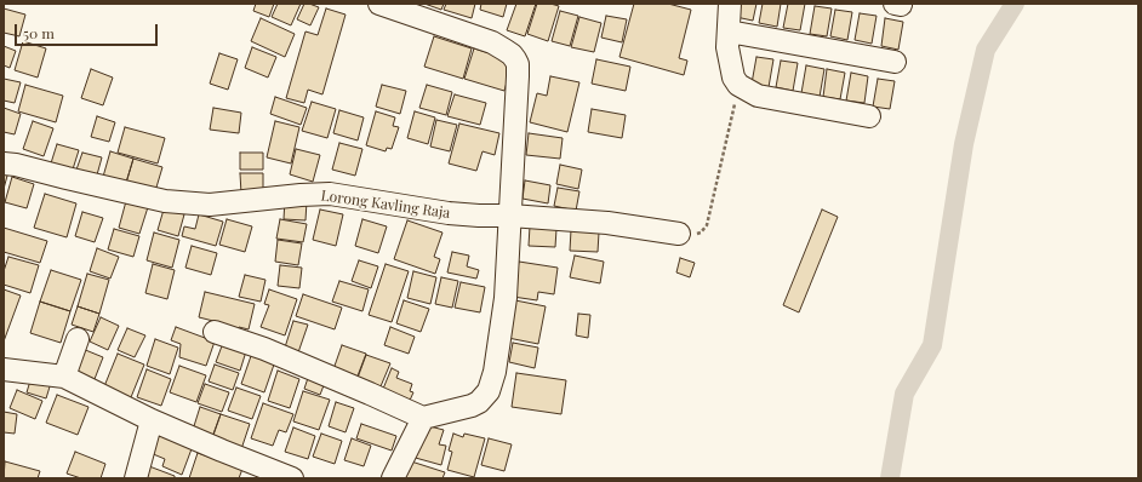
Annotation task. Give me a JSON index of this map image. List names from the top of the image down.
{
  "streets": {
    "street": ["Lorong Kavling Raja"]
  },
  "scale_bar": "50 m"
}
